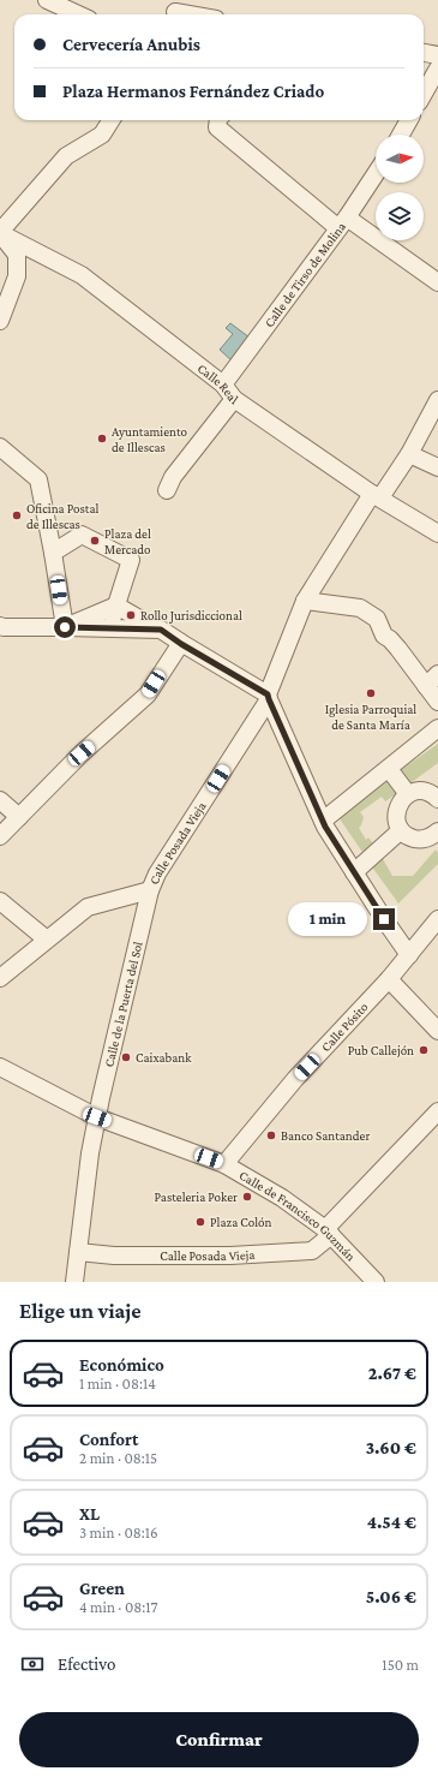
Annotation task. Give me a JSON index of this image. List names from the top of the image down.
{
  "streets": {
    "street": [
      "Calle de Tirso de Molina",
      "Calle Real",
      "Calle Posada Vieja",
      "Calle de la Puerta del Sol",
      "Calle Pósito",
      "Calle de Francisco Guzmán"
    ]
  },
  "crossings": [
    ["Calle de Tirso de Molina", "Calle Real"],
    ["Calle Real", "Calle Posada Vieja"],
    ["Calle Posada Vieja", "Calle de la Puerta del Sol"],
    ["Calle Posada Vieja", "Calle de Francisco Guzmán"],
    ["Calle de la Puerta del Sol", "Calle de Francisco Guzmán"],
    ["Calle Pósito", "Calle de Francisco Guzmán"]
  ],
  "places": [
    "Ayuntamiento de Illescas",
    "Oficina Postal de Illescas",
    "Plaza del Mercado",
    "Rollo Jurisdiccional",
    "Iglesia Parroquial de Santa María",
    "Pub Callejón",
    "Caixabank",
    "Banco Santander",
    "Pasteleria Poker",
    "Plaza Colón"
  ],
  "north": "right",
  "page": {
    "banner": ["Cervecería Anubis", "Plaza Hermanos Fernández Criado"],
    "bubble": "1 min",
    "heading": "Elige un viaje",
    "list": [
      {
        "name": "Económico",
        "note": "1 min · 08:14",
        "value": "2.67 €"
      },
      {
        "name": "Confort",
        "note": "2 min · 08:15",
        "value": "3.60 €"
      },
      {
        "name": "XL",
        "note": "3 min · 08:16",
        "value": "4.54 €"
      },
      {
        "name": "Green",
        "note": "4 min · 08:17",
        "value": "5.06 €"
      }
    ],
    "pay": ["Efectivo", "150 m"],
    "buttons": "Confirmar"
  }
}
